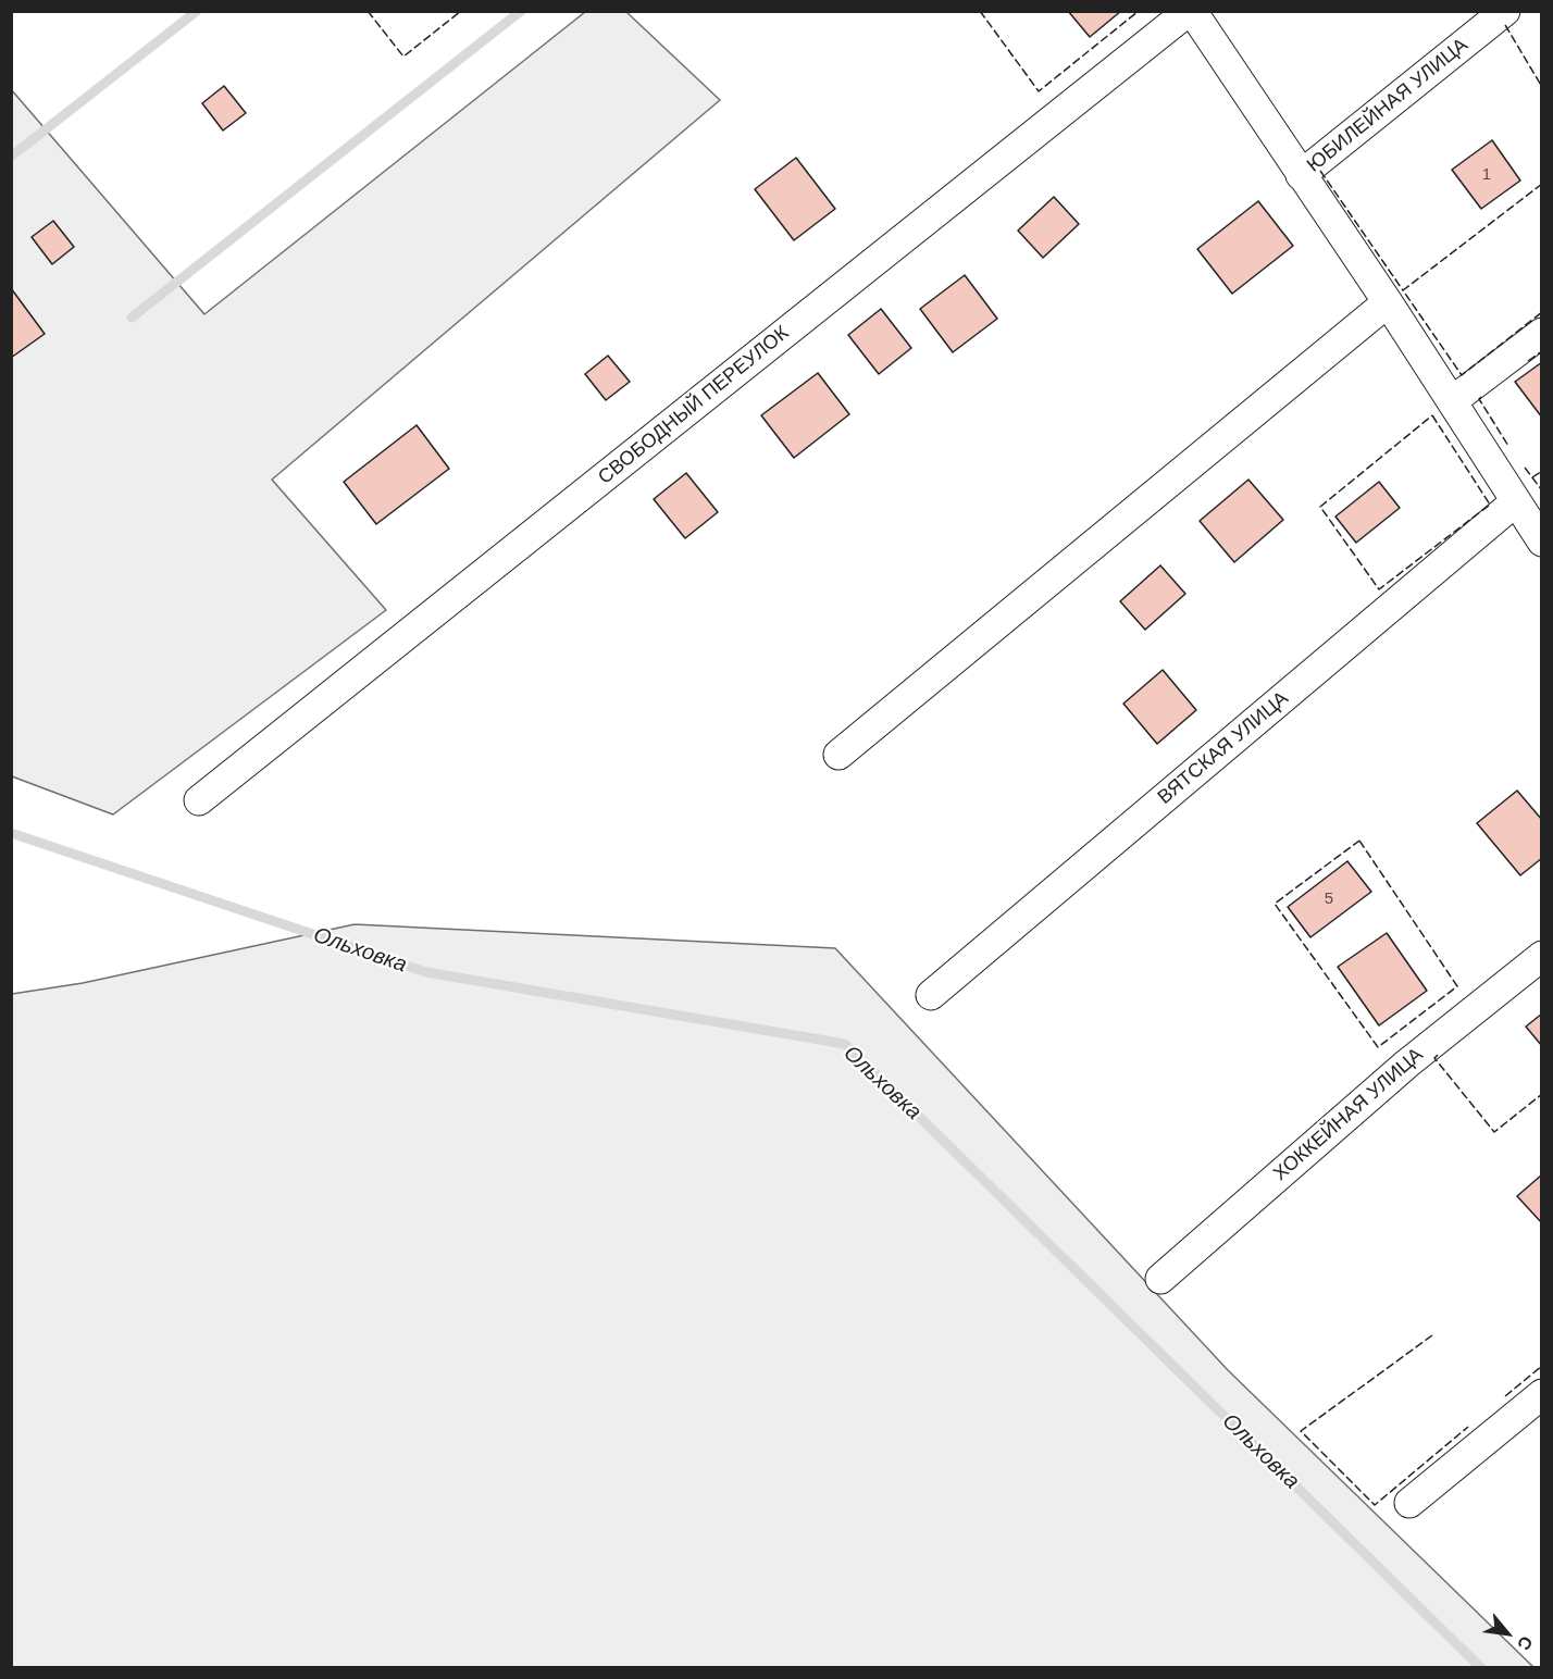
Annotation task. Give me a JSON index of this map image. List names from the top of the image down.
{
  "streets": {
    "street": [
      "ЮБИЛЕЙНАЯ УЛИЦА",
      "СВОБОДНЫЙ ПЕРЕУЛОК",
      "ВЯТСКАЯ УЛИЦА",
      "ХОККЕЙНАЯ УЛИЦА"
    ]
  },
  "water": ["Ольховка"],
  "house_numbers": ["1", "5"],
  "north": "bottom right"
}
